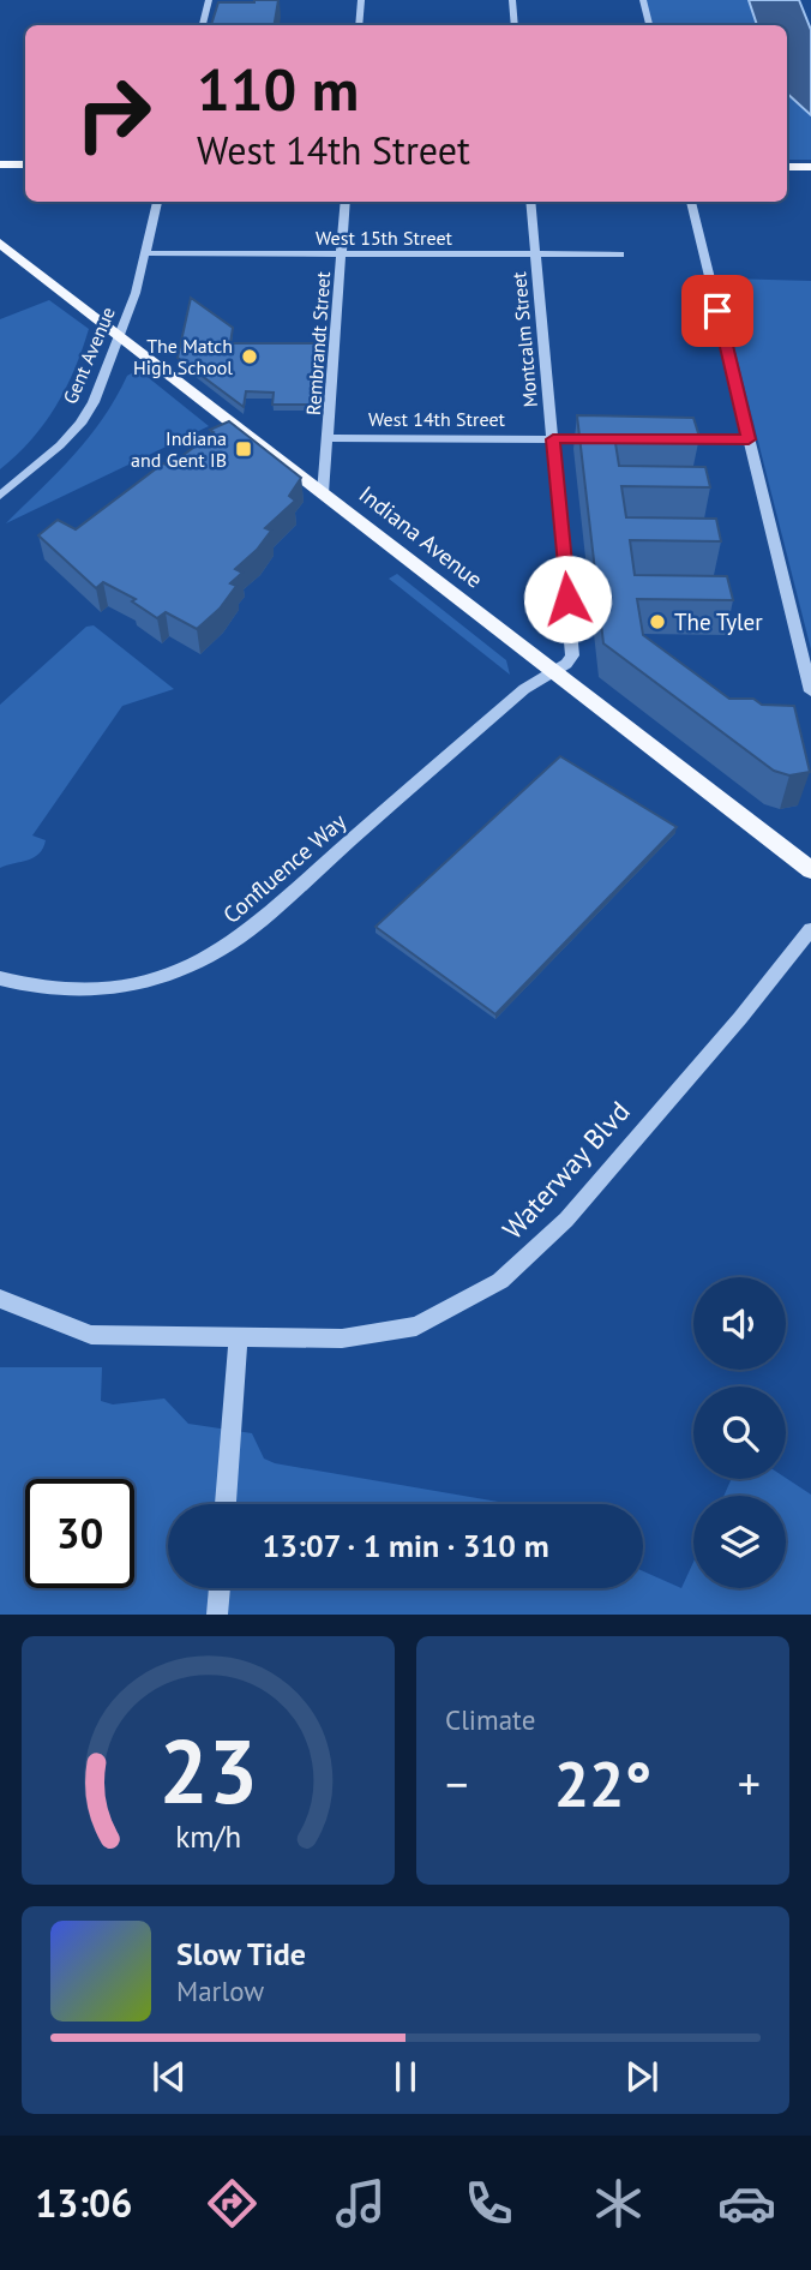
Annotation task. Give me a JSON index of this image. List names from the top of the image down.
{
  "streets": {
    "main road": ["Indiana Avenue"],
    "street": [
      "West 15th Street",
      "Montcalm Street",
      "Rembrandt Street",
      "Gent Avenue",
      "West 14th Street",
      "Confluence Way",
      "Waterway Blvd"
    ]
  },
  "crossings": [
    ["West 15th Street", "Montcalm Street"],
    ["West 15th Street", "Rembrandt Street"],
    ["West 15th Street", "Gent Avenue"],
    ["Montcalm Street", "West 14th Street"],
    ["Montcalm Street", "Indiana Avenue"],
    ["Montcalm Street", "Confluence Way"],
    ["Rembrandt Street", "West 14th Street"],
    ["Rembrandt Street", "Indiana Avenue"],
    ["Gent Avenue", "Indiana Avenue"],
    ["Indiana Avenue", "Confluence Way"]
  ],
  "places": {
    "other": ["The Match High School", "The Tyler"],
    "transit": ["Indiana and Gent IB"]
  },
  "page": {
    "turn": ["110 m", "West 14th Street"],
    "limit": "30",
    "trip": "13:07 · 1 min · 310 m",
    "tile": "Climate",
    "heat": ["−", "22°", "+"],
    "song": ["Slow Tide", "Marlow"],
    "tabs": "13:06",
    "gauge": ["23", "km/h"]
  }
}
